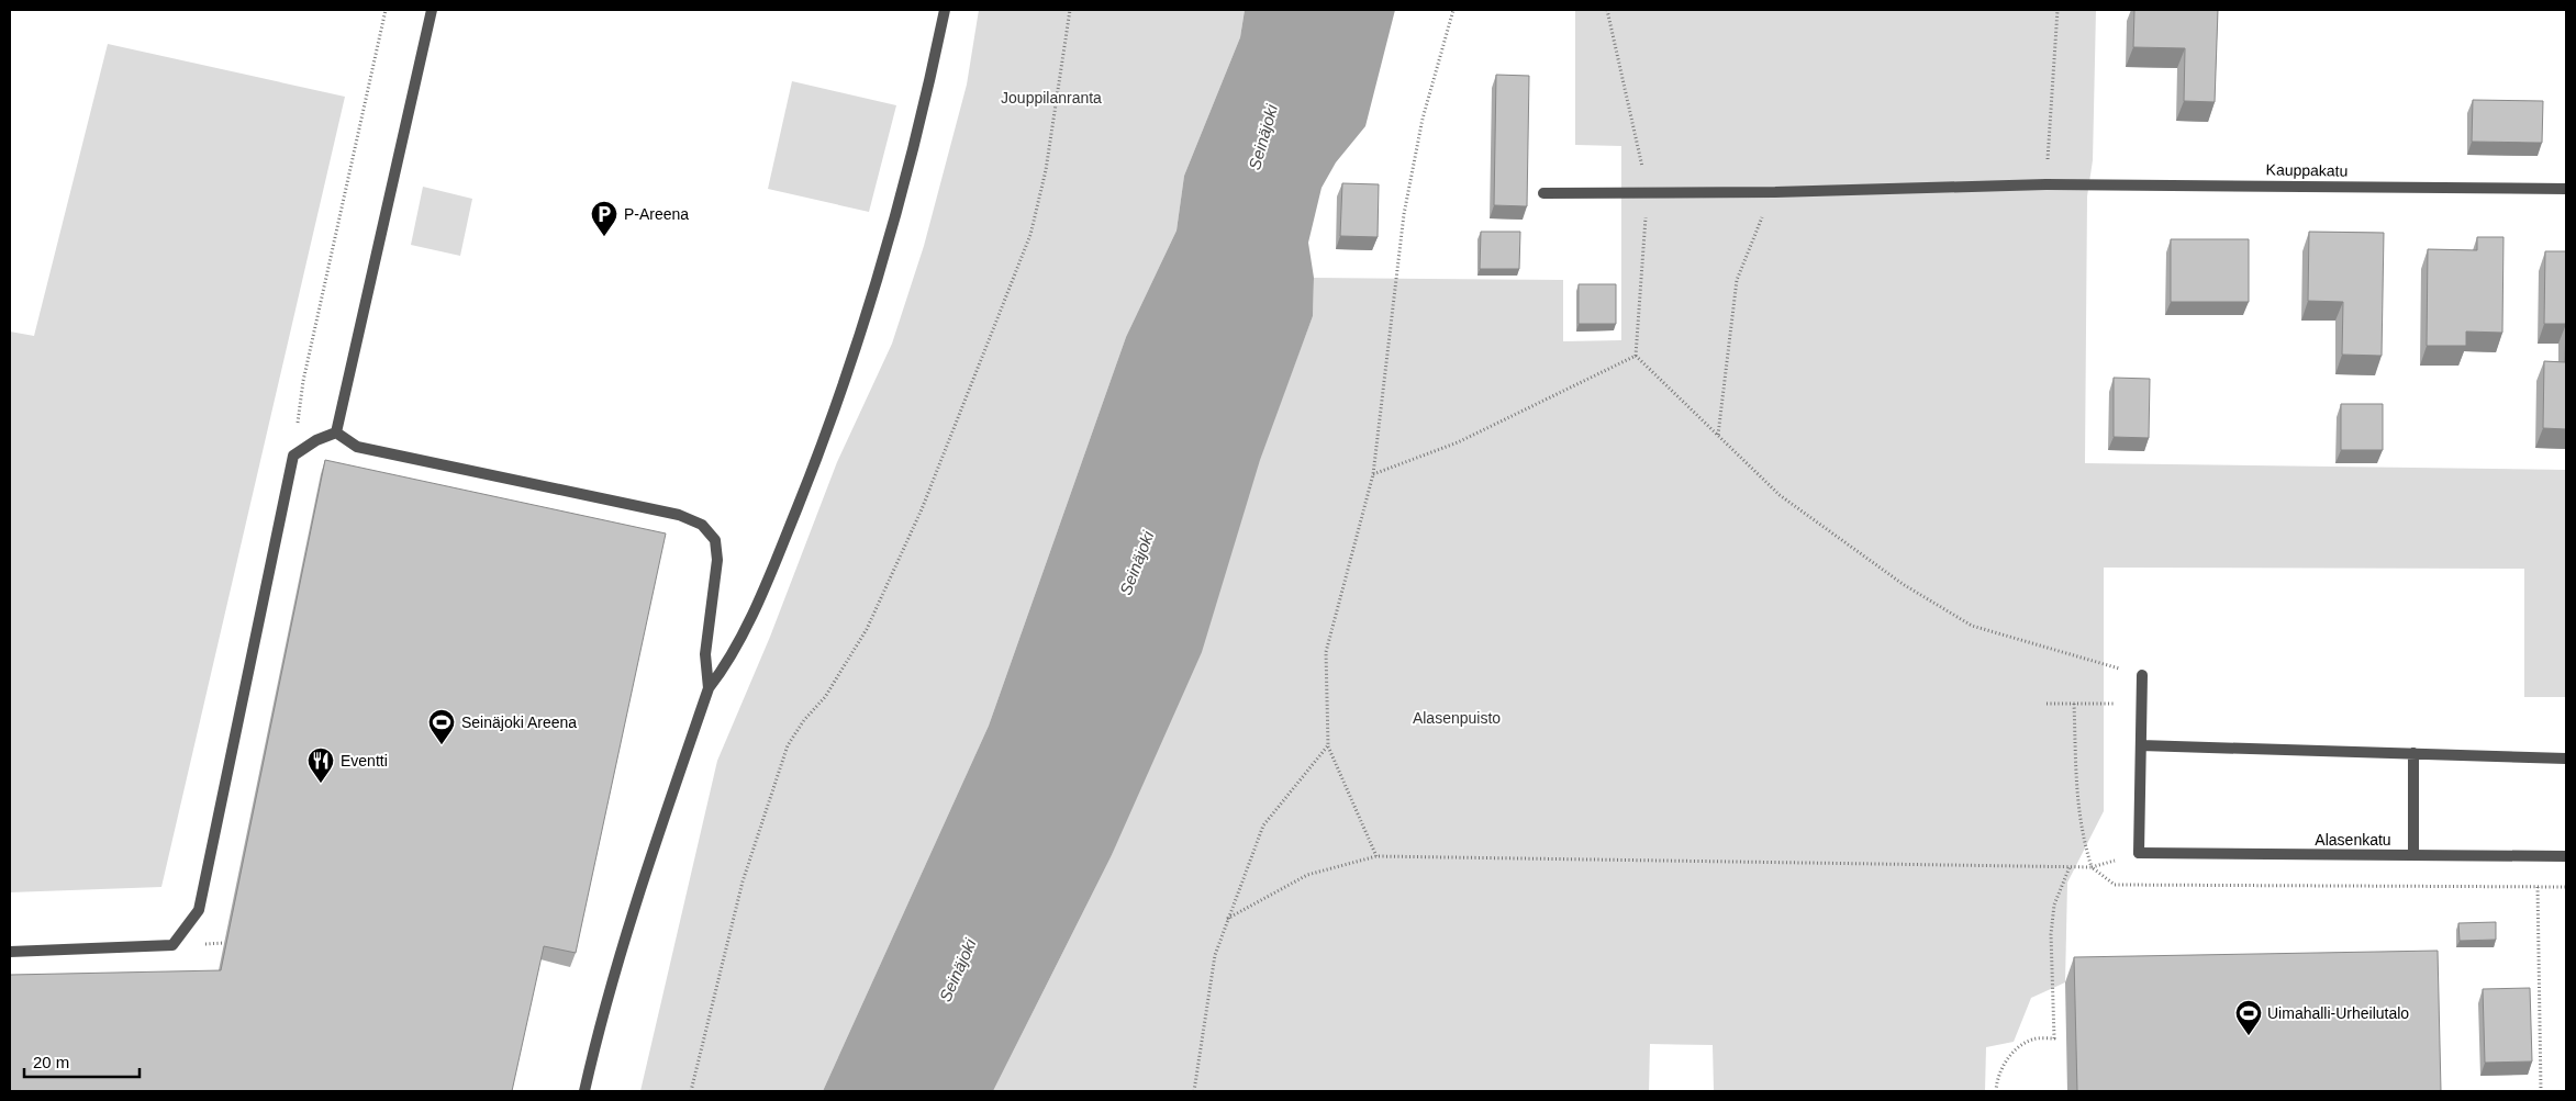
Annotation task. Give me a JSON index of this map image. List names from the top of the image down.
{
  "streets": {
    "street": ["Kauppakatu", "Alasenkatu"]
  },
  "water": ["Seinäjoki"],
  "parks": ["Jouppilanranta", "Alasenpuisto"],
  "places": {
    "parking": ["P-Areena"],
    "sports": ["Seinäjoki Areena", "Uimahalli-Urheilutalo"],
    "restaurant": ["Eventti"]
  },
  "scale_bar": "20 m"
}
